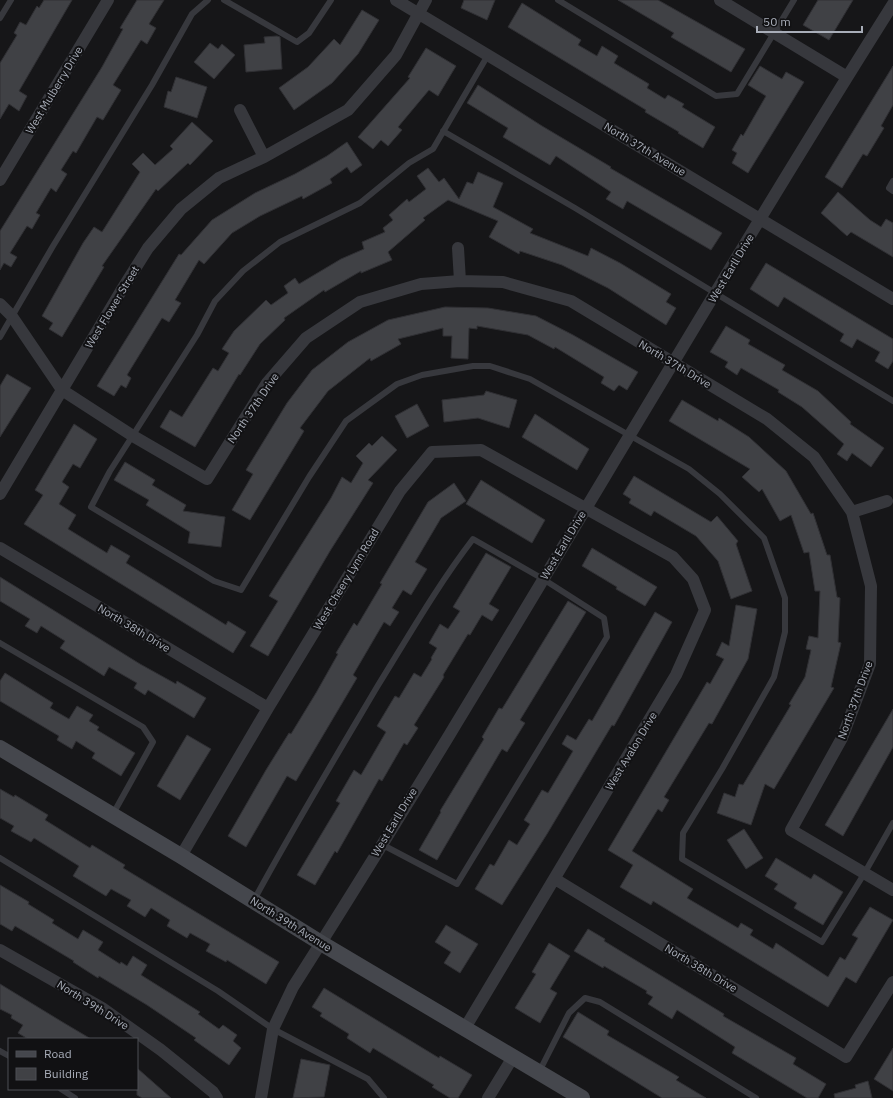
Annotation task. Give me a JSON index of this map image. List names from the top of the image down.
{
  "streets": {
    "street": [
      "West Mulberry Drive",
      "North 37th Avenue",
      "West Earll Drive",
      "West Flower Street",
      "North 37th Drive",
      "West Cheery Lynn Road",
      "North 38th Drive",
      "West Avalon Drive",
      "North 39th Avenue",
      "North 39th Drive"
    ]
  },
  "crossings": [
    ["North 37th Avenue", "West Earll Drive"],
    ["North 37th Avenue", "West Flower Street"],
    ["West Earll Drive", "North 37th Drive"],
    ["West Earll Drive", "West Cheery Lynn Road"],
    ["West Earll Drive", "West Avalon Drive"],
    ["West Earll Drive", "North 39th Avenue"],
    ["West Flower Street", "North 37th Drive"],
    ["West Cheery Lynn Road", "North 38th Drive"],
    ["West Cheery Lynn Road", "West Avalon Drive"],
    ["West Cheery Lynn Road", "North 39th Avenue"],
    ["North 38th Drive", "West Avalon Drive"],
    ["West Avalon Drive", "North 39th Avenue"]
  ],
  "legend": ["Road", "Building"],
  "scale_bar": "50 m"
}
